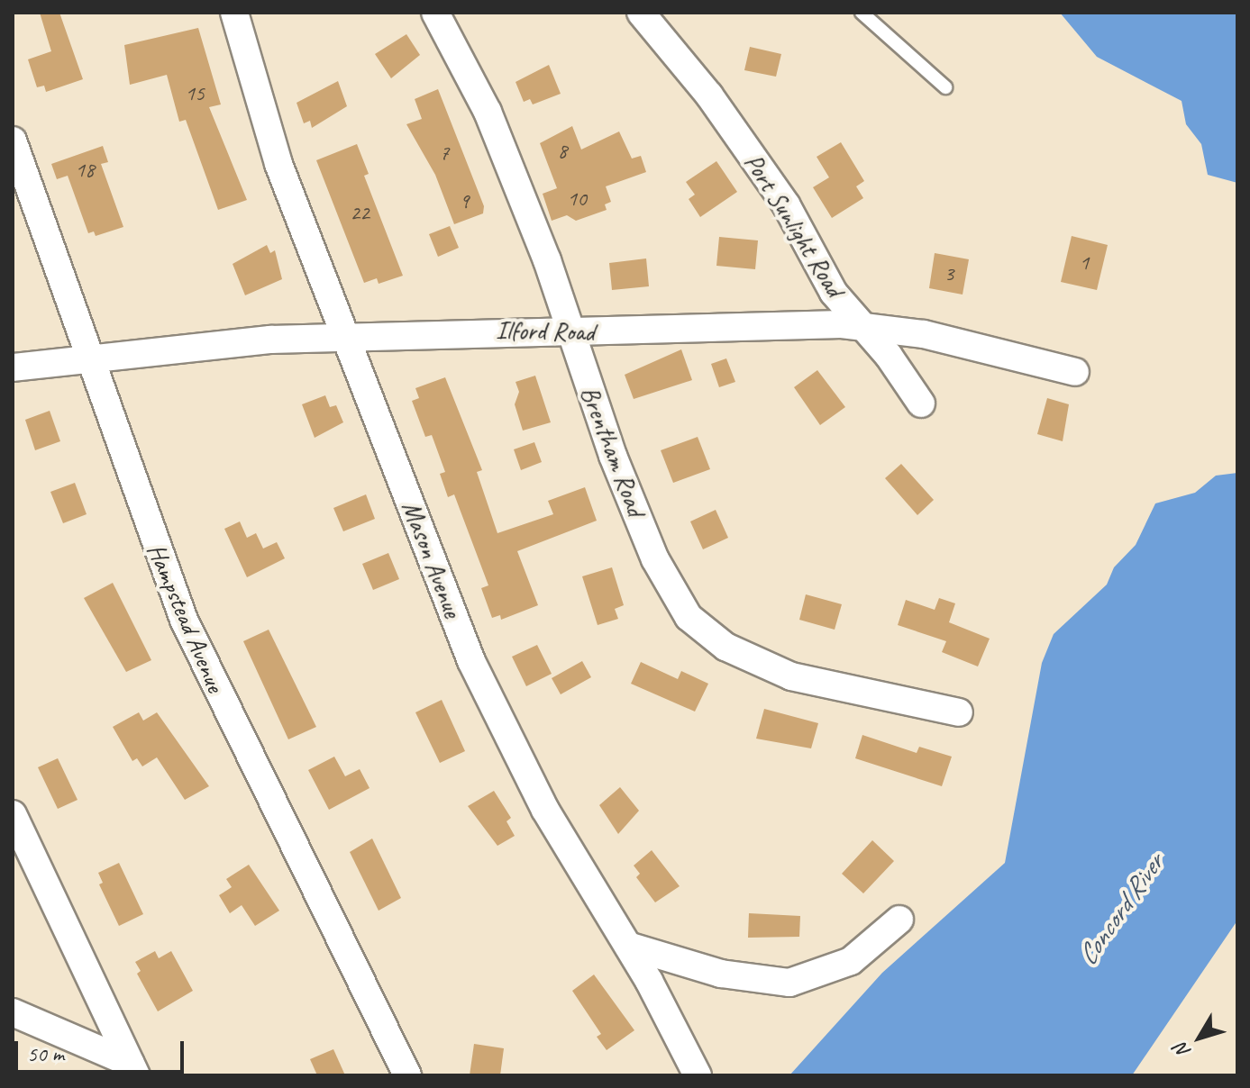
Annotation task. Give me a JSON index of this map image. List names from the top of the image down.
{
  "streets": {
    "street": [
      "Port Sunlight Road",
      "Ilford Road",
      "Brentham Road",
      "Mason Avenue",
      "Hampstead Avenue"
    ]
  },
  "crossings": [
    ["Port Sunlight Road", "Ilford Road"],
    ["Ilford Road", "Brentham Road"],
    ["Ilford Road", "Mason Avenue"],
    ["Ilford Road", "Hampstead Avenue"]
  ],
  "water": ["Concord River"],
  "house_numbers": [
    "15",
    "8",
    "7",
    "18",
    "10",
    "9",
    "22",
    "1",
    "3"
  ],
  "scale_bar": "50 m",
  "north": "bottom left"
}
